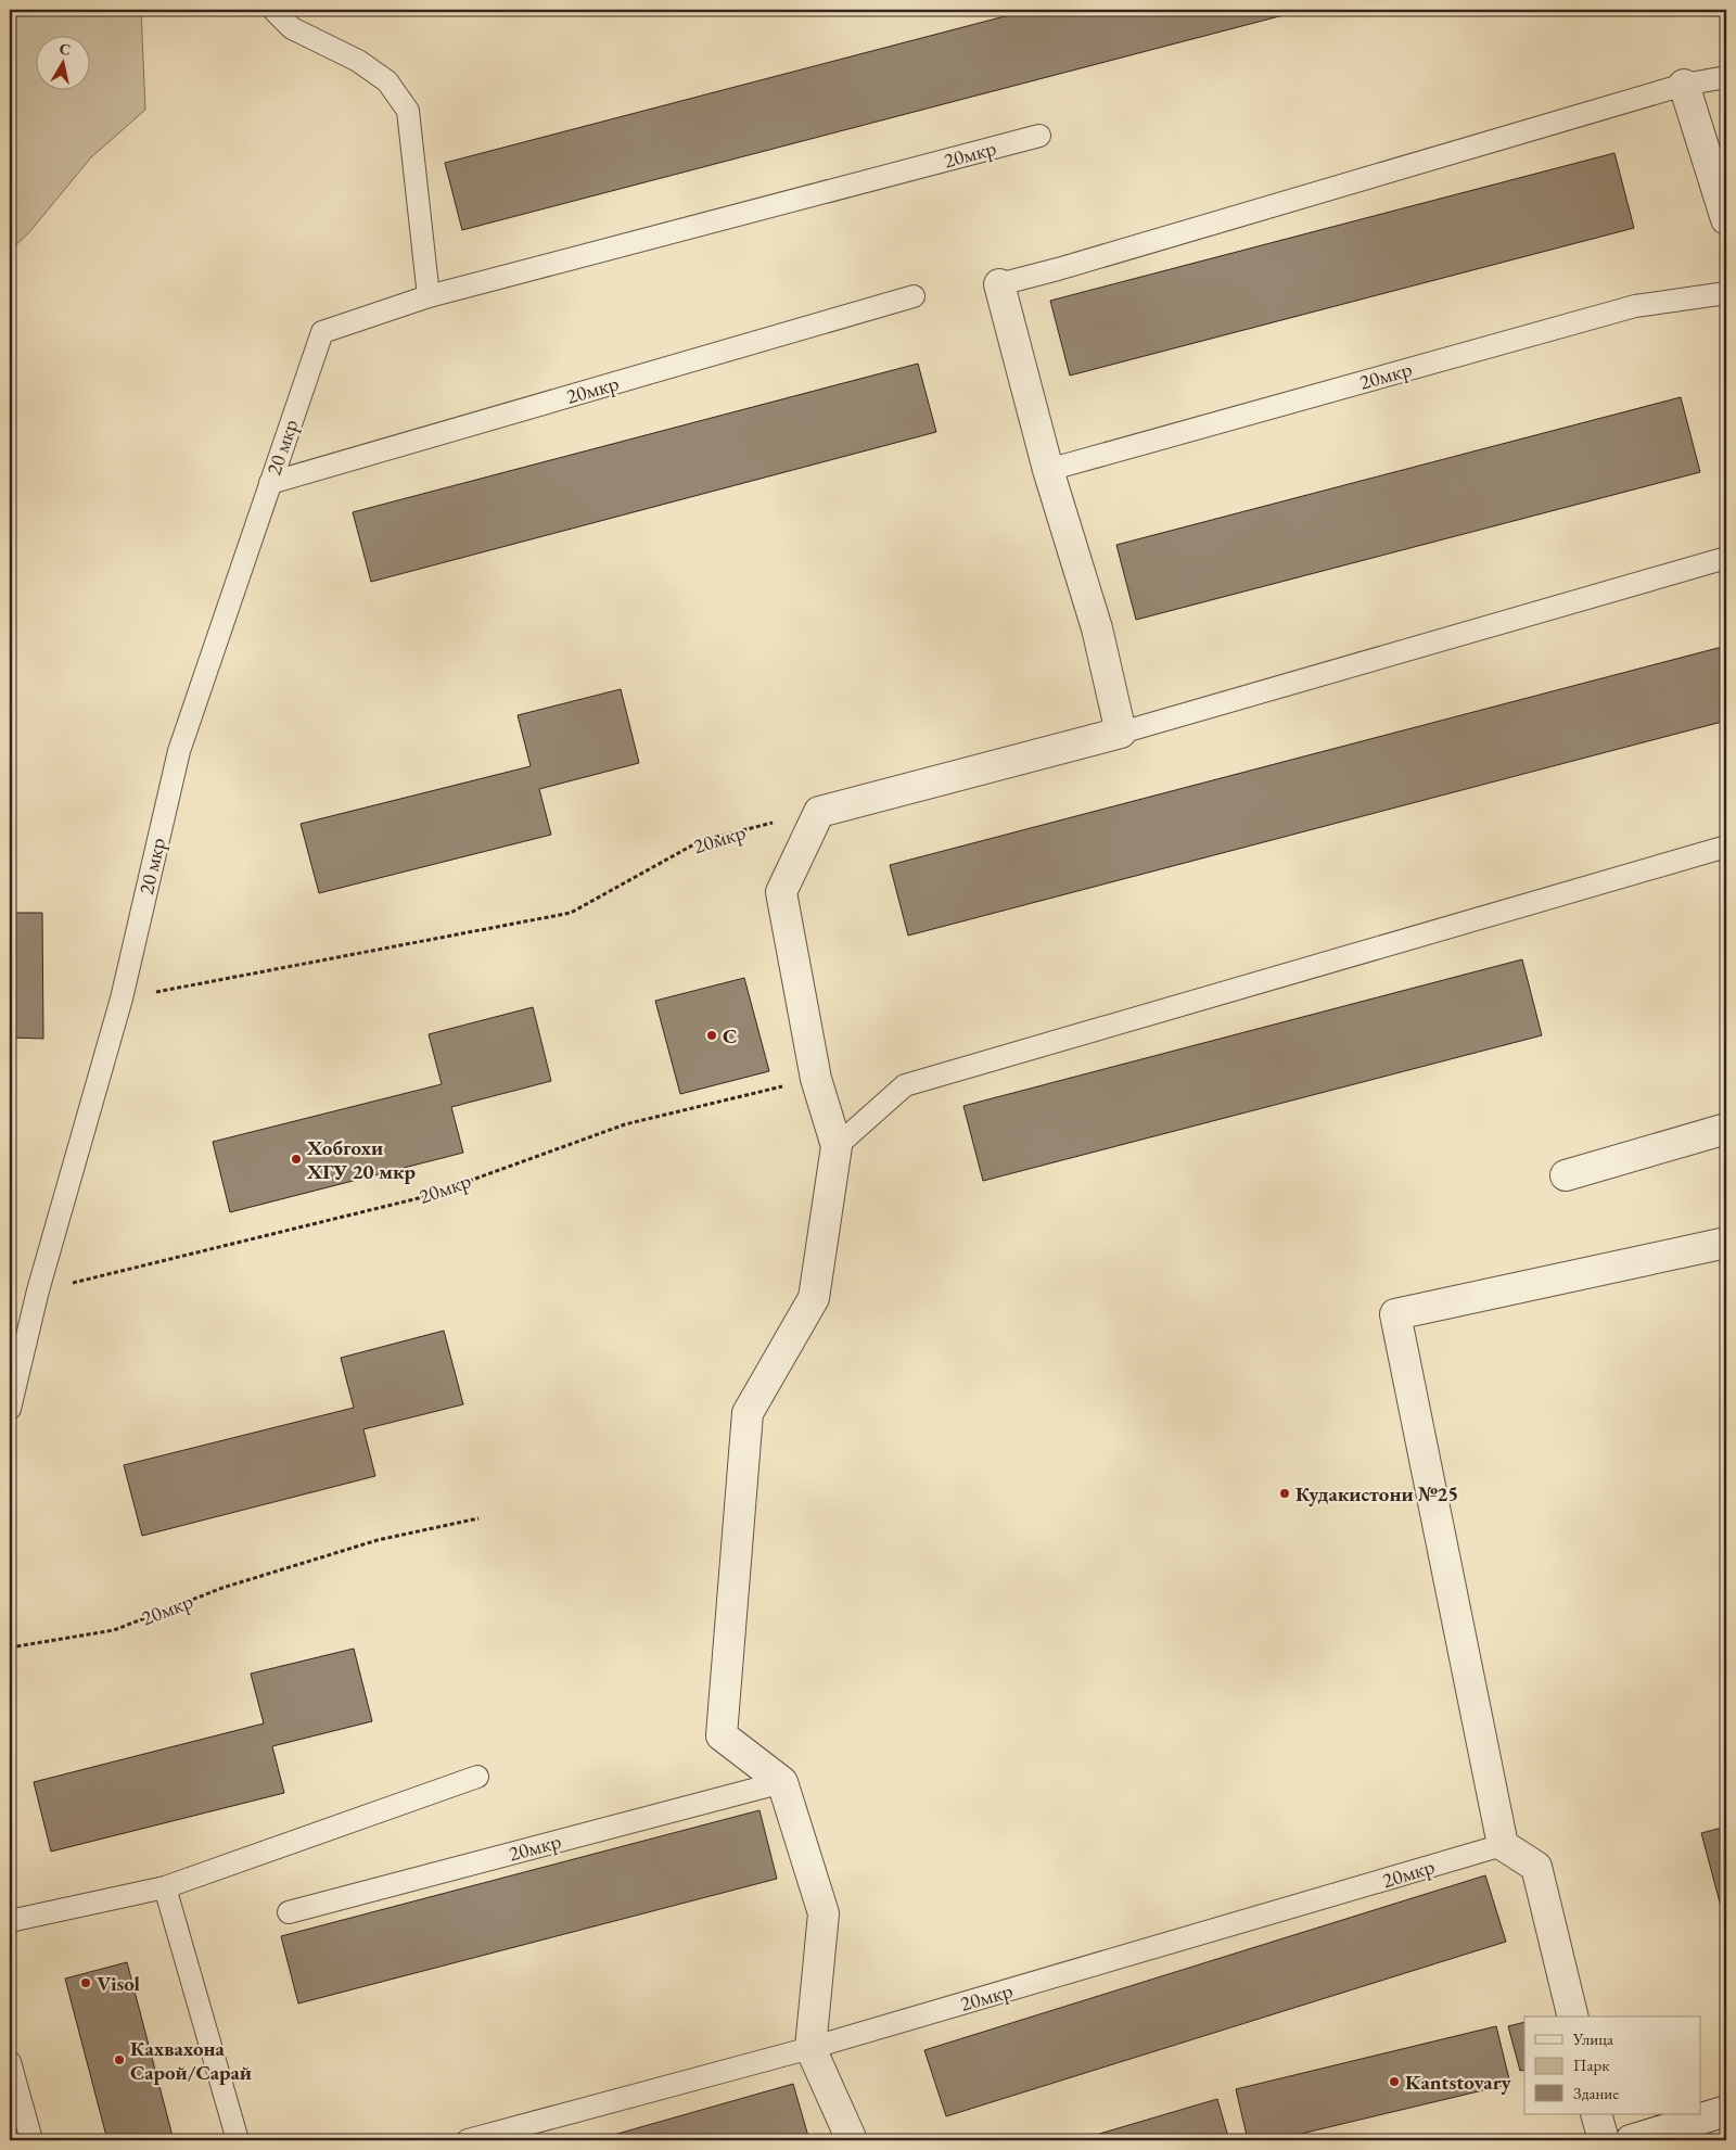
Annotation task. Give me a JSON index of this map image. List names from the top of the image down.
{
  "streets": {
    "lane": ["20мкр", "20 мкр"]
  },
  "crossings": [
    ["20мкр", "20 мкр"]
  ],
  "places": [
    "С",
    "Хобгохи ХГУ 20 мкр",
    "Кудакистони №25",
    "Visol",
    "Кахвахона Сарой/Сарай",
    "Kantstovary"
  ],
  "legend": ["Улица", "Парк", "Здание"],
  "north": "top"
}
